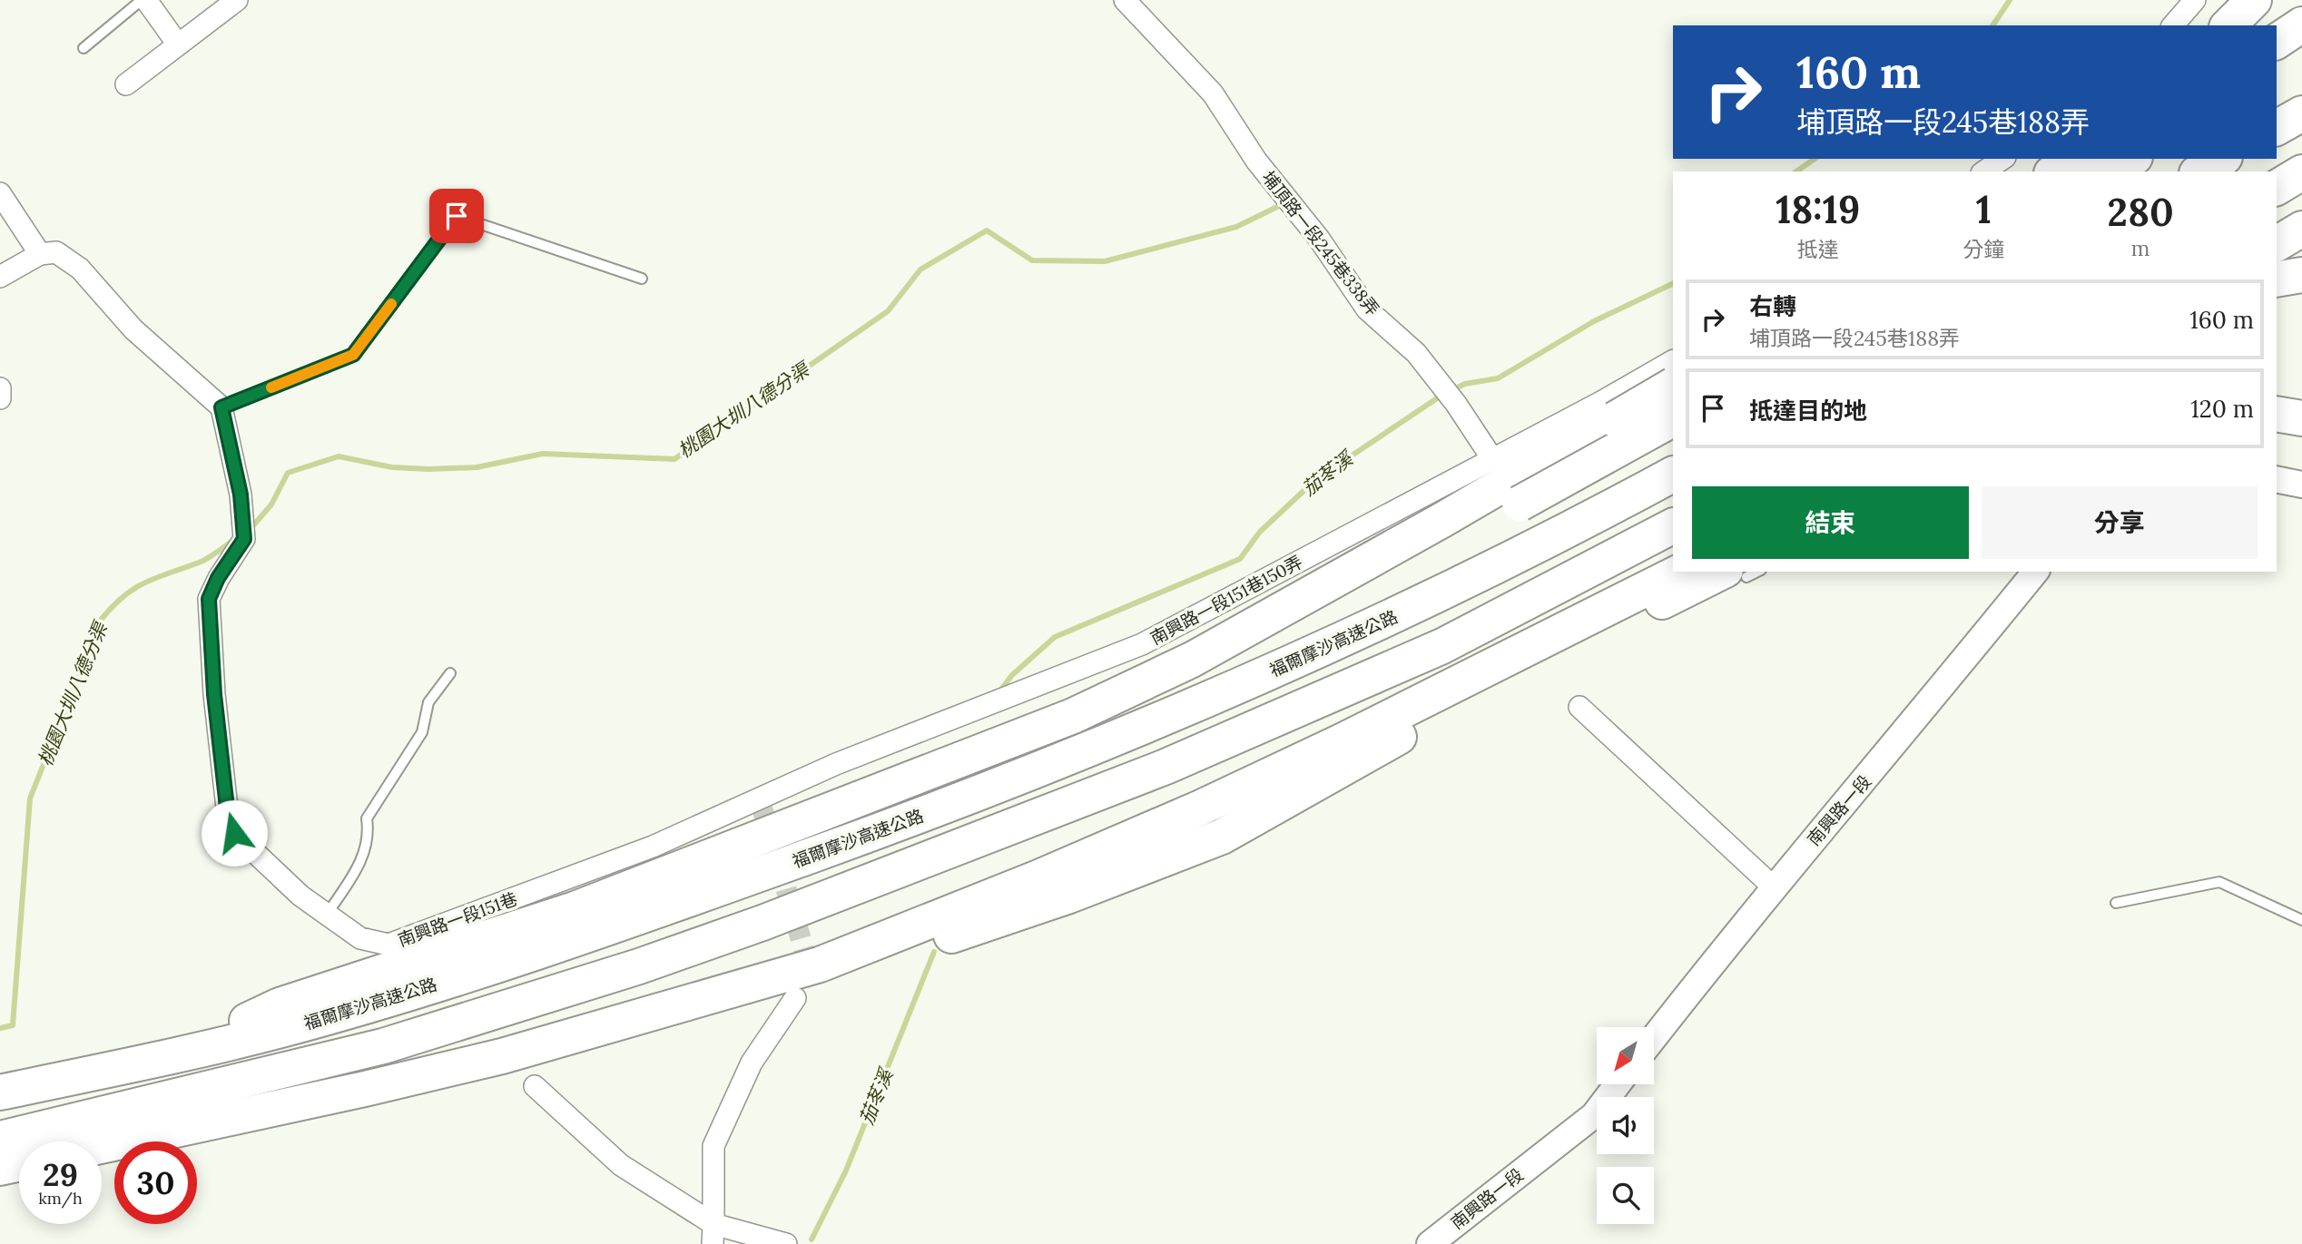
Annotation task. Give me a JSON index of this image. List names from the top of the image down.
{
  "streets": {
    "highway": ["福爾摩沙高速公路"],
    "street": [
      "埔頂路一段245巷338弄",
      "南興路一段151巷150弄",
      "南興路一段",
      "南興路一段151巷"
    ]
  },
  "crossings": [
    ["埔頂路一段245巷338弄", "南興路一段151巷150弄"],
    ["南興路一段151巷150弄", "南興路一段151巷"]
  ],
  "water": ["桃園大圳八德分渠", "茄苳溪"],
  "north": "bottom left",
  "page": {
    "turn": ["160 m", "埔頂路一段245巷188弄"],
    "eta": [
      "18:19",
      "抵達",
      "1",
      "分鐘",
      "280",
      "m"
    ],
    "list": [
      {
        "name": "右轉",
        "note": "埔頂路一段245巷188弄",
        "value": "160 m"
      },
      {
        "name": "抵達目的地",
        "value": "120 m"
      }
    ],
    "buttons": ["結束", "分享"],
    "speed": "29 km/h",
    "limit": "30"
  }
}
